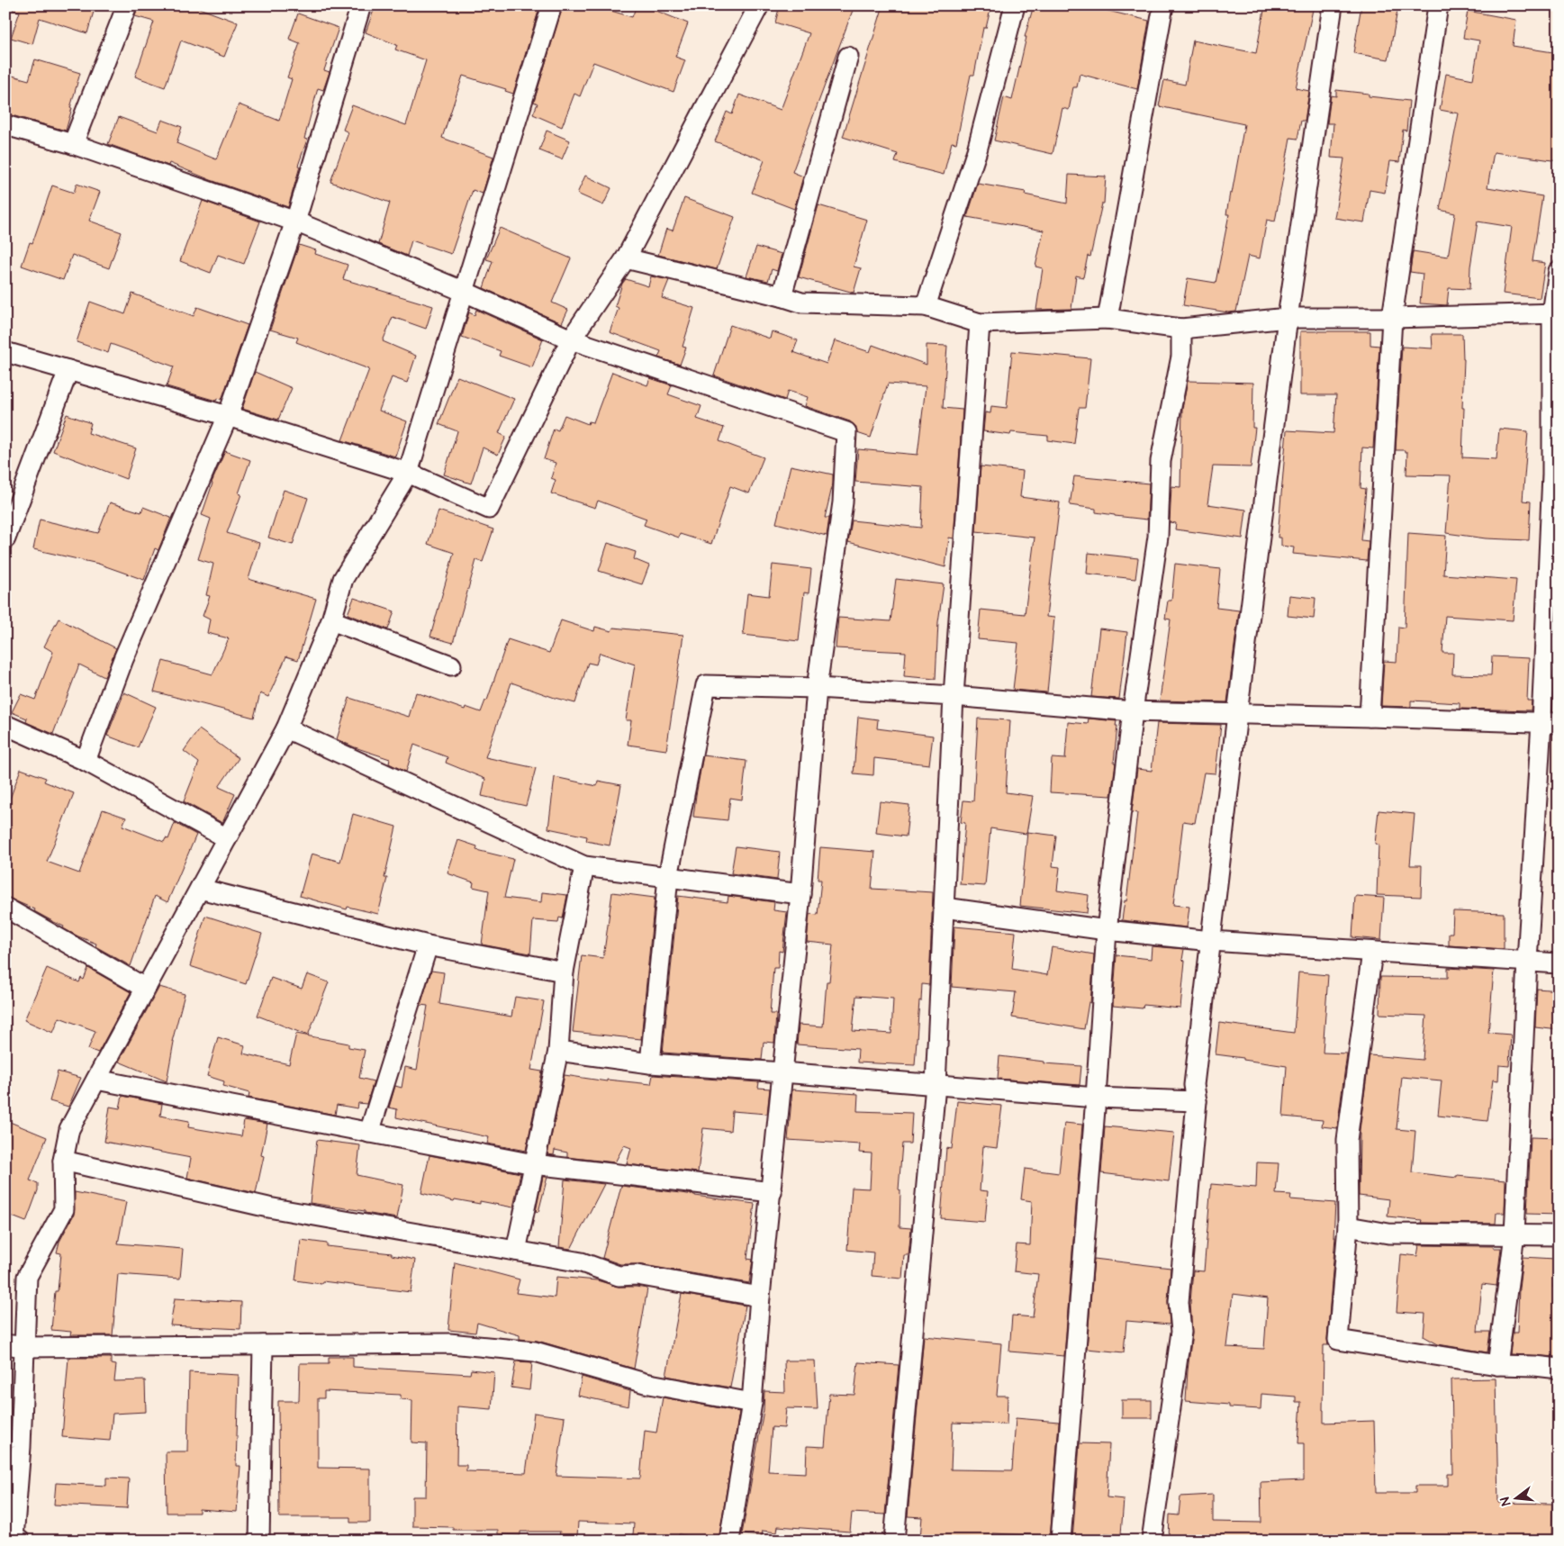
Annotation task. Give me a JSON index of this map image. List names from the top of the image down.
{
  "north": "left"
}
